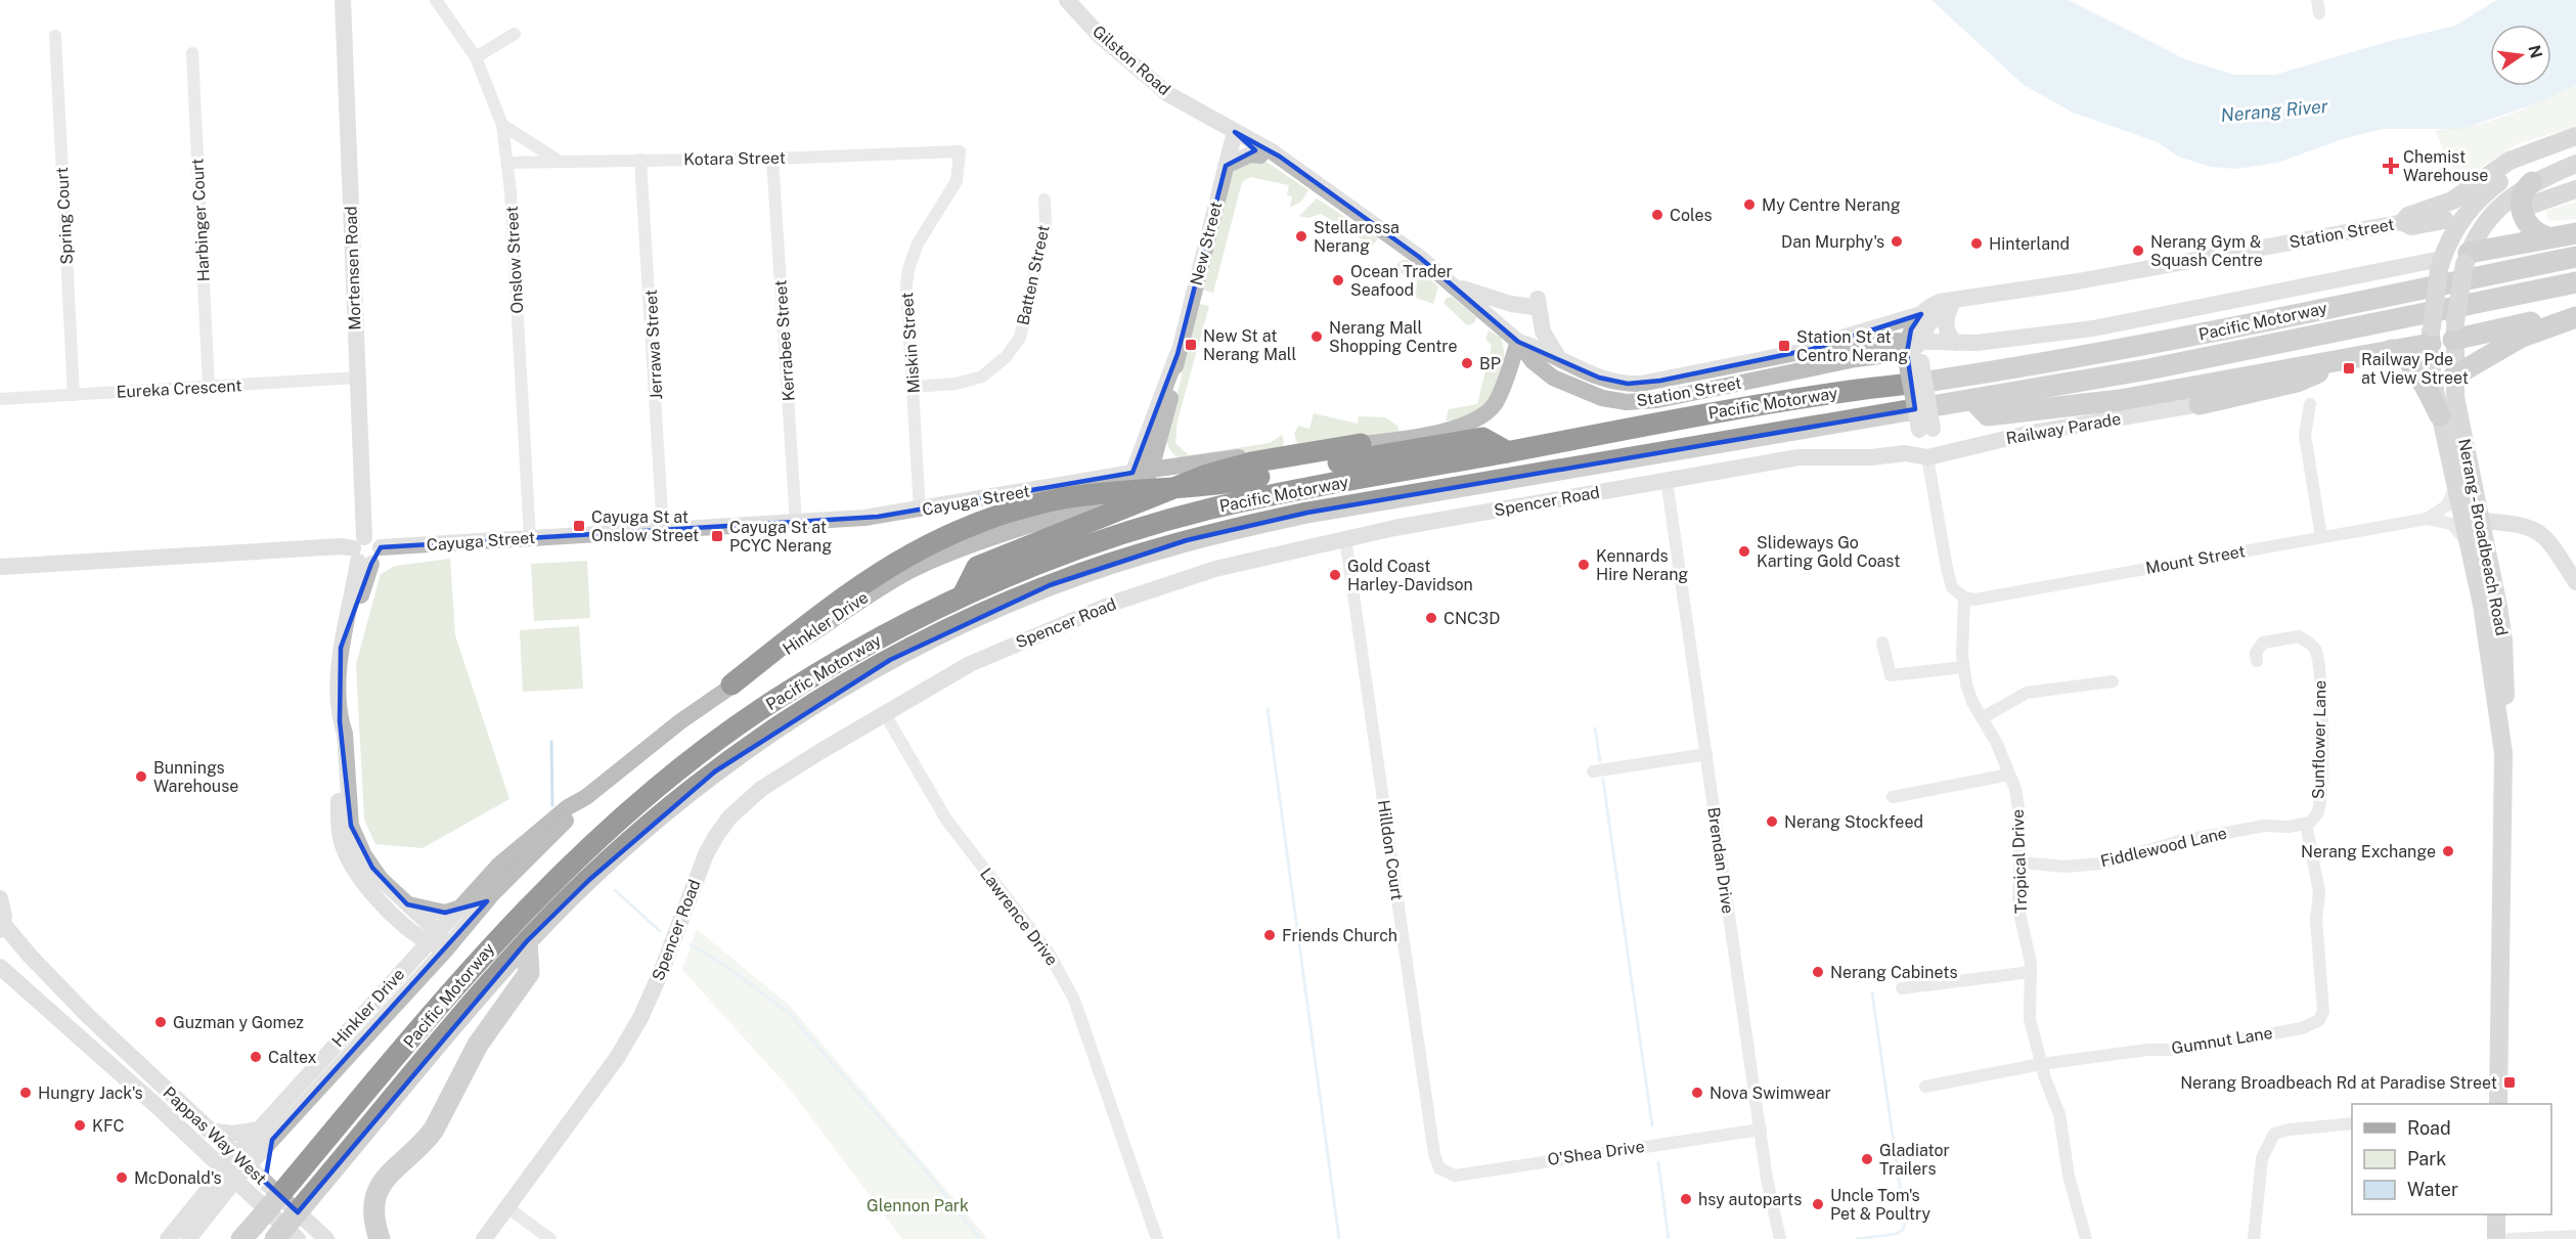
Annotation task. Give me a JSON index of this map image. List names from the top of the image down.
{
  "streets": {
    "highway": ["Pacific Motorway"],
    "main road": ["Nerang - Broadbeach Road"],
    "street": [
      "Gilston Road",
      "Kotara Street",
      "Spring Court",
      "Harbinger Court",
      "Station Street",
      "New Street",
      "Onslow Street",
      "Mortensen Road",
      "Batten Street",
      "Kerrabee Street",
      "Miskin Street",
      "Jerrawa Street",
      "Eureka Crescent",
      "Railway Parade",
      "Cayuga Street",
      "Spencer Road",
      "Mount Street",
      "Hinkler Drive",
      "Sunflower Lane",
      "Fiddlewood Lane",
      "Hilldon Court",
      "Brendan Drive",
      "Tropical Drive",
      "Lawrence Drive",
      "Gumnut Lane",
      "Pappas Way West",
      "O'Shea Drive"
    ]
  },
  "crossings": [
    ["Gilston Road", "Station Street"],
    ["Gilston Road", "New Street"],
    ["Gilston Road", "Cayuga Street"],
    ["Kotara Street", "Onslow Street"],
    ["Kotara Street", "Kerrabee Street"],
    ["Kotara Street", "Miskin Street"],
    ["Kotara Street", "Jerrawa Street"],
    ["Spring Court", "Eureka Crescent"],
    ["Harbinger Court", "Eureka Crescent"],
    ["Station Street", "Cayuga Street"],
    ["New Street", "Cayuga Street"],
    ["New Street", "Hinkler Drive"],
    ["Onslow Street", "Cayuga Street"],
    ["Mortensen Road", "Eureka Crescent"],
    ["Mortensen Road", "Cayuga Street"],
    ["Mortensen Road", "Hinkler Drive"],
    ["Batten Street", "Miskin Street"],
    ["Kerrabee Street", "Cayuga Street"],
    ["Miskin Street", "Cayuga Street"],
    ["Jerrawa Street", "Cayuga Street"],
    ["Railway Parade", "Spencer Road"],
    ["Cayuga Street", "Hinkler Drive"],
    ["Spencer Road", "Hilldon Court"],
    ["Spencer Road", "Brendan Drive"],
    ["Spencer Road", "Lawrence Drive"],
    ["Nerang - Broadbeach Road", "Mount Street"],
    ["Mount Street", "Tropical Drive"],
    ["Hinkler Drive", "Pappas Way West"],
    ["Sunflower Lane", "Fiddlewood Lane"],
    ["Sunflower Lane", "Gumnut Lane"],
    ["Fiddlewood Lane", "Tropical Drive"],
    ["Hilldon Court", "O'Shea Drive"],
    ["Brendan Drive", "O'Shea Drive"],
    ["Tropical Drive", "Gumnut Lane"]
  ],
  "water": ["Nerang River"],
  "parks": ["Glennon Park"],
  "places": {
    "health": ["Chemist Warehouse"],
    "other": [
      "My Centre Nerang",
      "Coles",
      "Stellarossa Nerang",
      "Dan Murphy's",
      "Hinterland",
      "Nerang Gym & Squash Centre",
      "Ocean Trader Seafood",
      "Nerang Mall Shopping Centre",
      "BP",
      "Slideways Go Karting Gold Coast",
      "Kennards Hire Nerang",
      "Gold Coast Harley-Davidson",
      "CNC3D",
      "Bunnings Warehouse",
      "Nerang Stockfeed",
      "Nerang Exchange",
      "Friends Church",
      "Nerang Cabinets",
      "Guzman y Gomez",
      "Caltex",
      "Hungry Jack's",
      "Nova Swimwear",
      "KFC",
      "Gladiator Trailers",
      "McDonald's",
      "hsy autoparts",
      "Uncle Tom's Pet & Poultry"
    ],
    "transit": [
      "New St at Nerang Mall",
      "Station St at Centro Nerang",
      "Railway Pde at View Street",
      "Cayuga St at Onslow Street",
      "Cayuga St at PCYC Nerang",
      "Nerang Broadbeach Rd at Paradise Street"
    ]
  },
  "legend": ["Road", "Park", "Water"],
  "north": "right"
}
